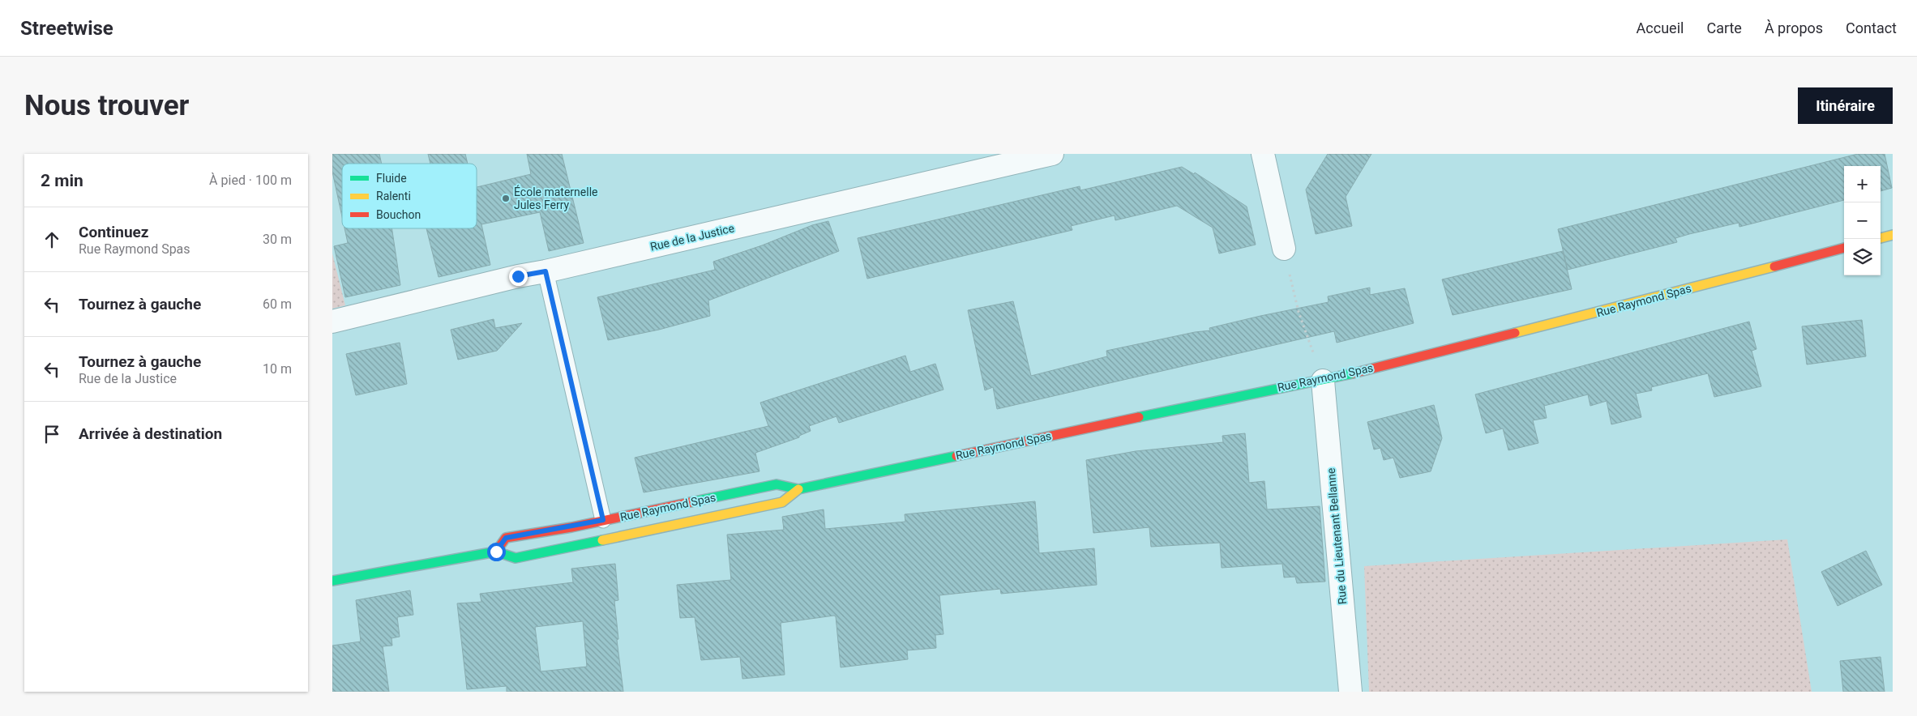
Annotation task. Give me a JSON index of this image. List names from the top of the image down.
{
  "streets": {
    "street": ["Rue de la Justice", "Rue Raymond Spas", "Rue du Lieutenant Bellanne"]
  },
  "crossings": [
    ["Rue Raymond Spas", "Rue du Lieutenant Bellanne"]
  ],
  "places": ["École maternelle Jules Ferry"],
  "legend": ["Fluide", "Ralenti", "Bouchon"],
  "page": {
    "header": "Streetwise",
    "nav": [
      "Accueil",
      "Carte",
      "À propos",
      "Contact"
    ],
    "buttons": "Itinéraire",
    "title": "Nous trouver",
    "heading": ["2 min", "À pied · 100 m"],
    "map_buttons": ["+", "−"],
    "list": [
      ["Continuez", "Rue Raymond Spas", "30 m"],
      ["Tournez à gauche", "60 m"],
      ["Tournez à gauche", "Rue de la Justice", "10 m"],
      "Arrivée à destination"
    ]
  }
}
